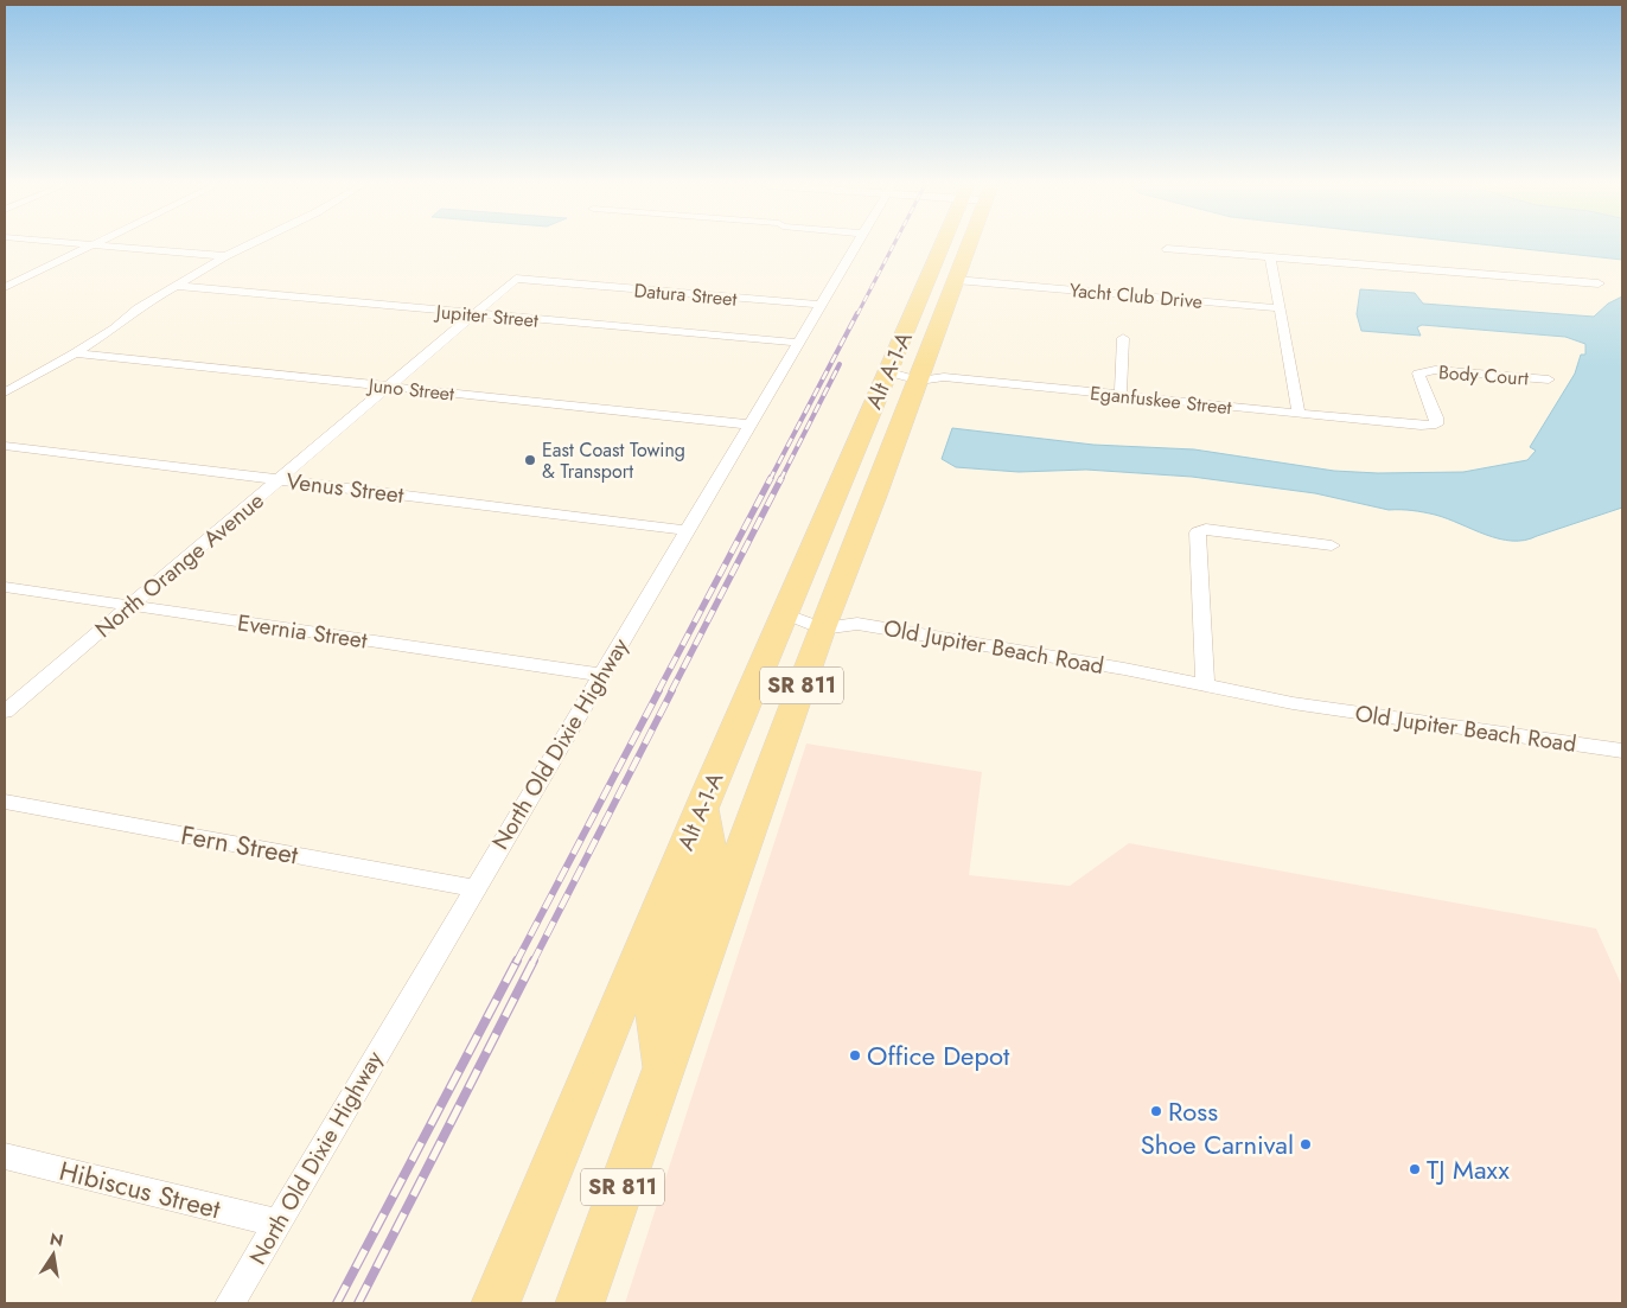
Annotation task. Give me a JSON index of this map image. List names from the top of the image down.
{
  "streets": {
    "main road": ["Alt A-1-A", "SR 811"],
    "street": [
      "Datura Street",
      "Yacht Club Drive",
      "Jupiter Street",
      "Body Court",
      "Juno Street",
      "Eganfuskee Street",
      "Venus Street",
      "North Orange Avenue",
      "Evernia Street",
      "Old Jupiter Beach Road",
      "North Old Dixie Highway",
      "Fern Street",
      "Hibiscus Street"
    ]
  },
  "crossings": [
    ["Datura Street", "North Orange Avenue"],
    ["Datura Street", "North Old Dixie Highway"],
    ["Yacht Club Drive", "Alt A-1-A"],
    ["Yacht Club Drive", "SR 811"],
    ["Jupiter Street", "North Orange Avenue"],
    ["Jupiter Street", "North Old Dixie Highway"],
    ["Alt A-1-A", "Eganfuskee Street"],
    ["Alt A-1-A", "Old Jupiter Beach Road"],
    ["Alt A-1-A", "SR 811"],
    ["Body Court", "Eganfuskee Street"],
    ["Juno Street", "North Orange Avenue"],
    ["Juno Street", "North Old Dixie Highway"],
    ["Venus Street", "North Orange Avenue"],
    ["Venus Street", "North Old Dixie Highway"],
    ["North Orange Avenue", "Evernia Street"],
    ["Evernia Street", "North Old Dixie Highway"],
    ["North Old Dixie Highway", "Fern Street"],
    ["North Old Dixie Highway", "Hibiscus Street"]
  ],
  "places": [
    "East Coast Towing & Transport",
    "Office Depot",
    "Ross",
    "Shoe Carnival",
    "TJ Maxx"
  ],
  "north": "top"
}
